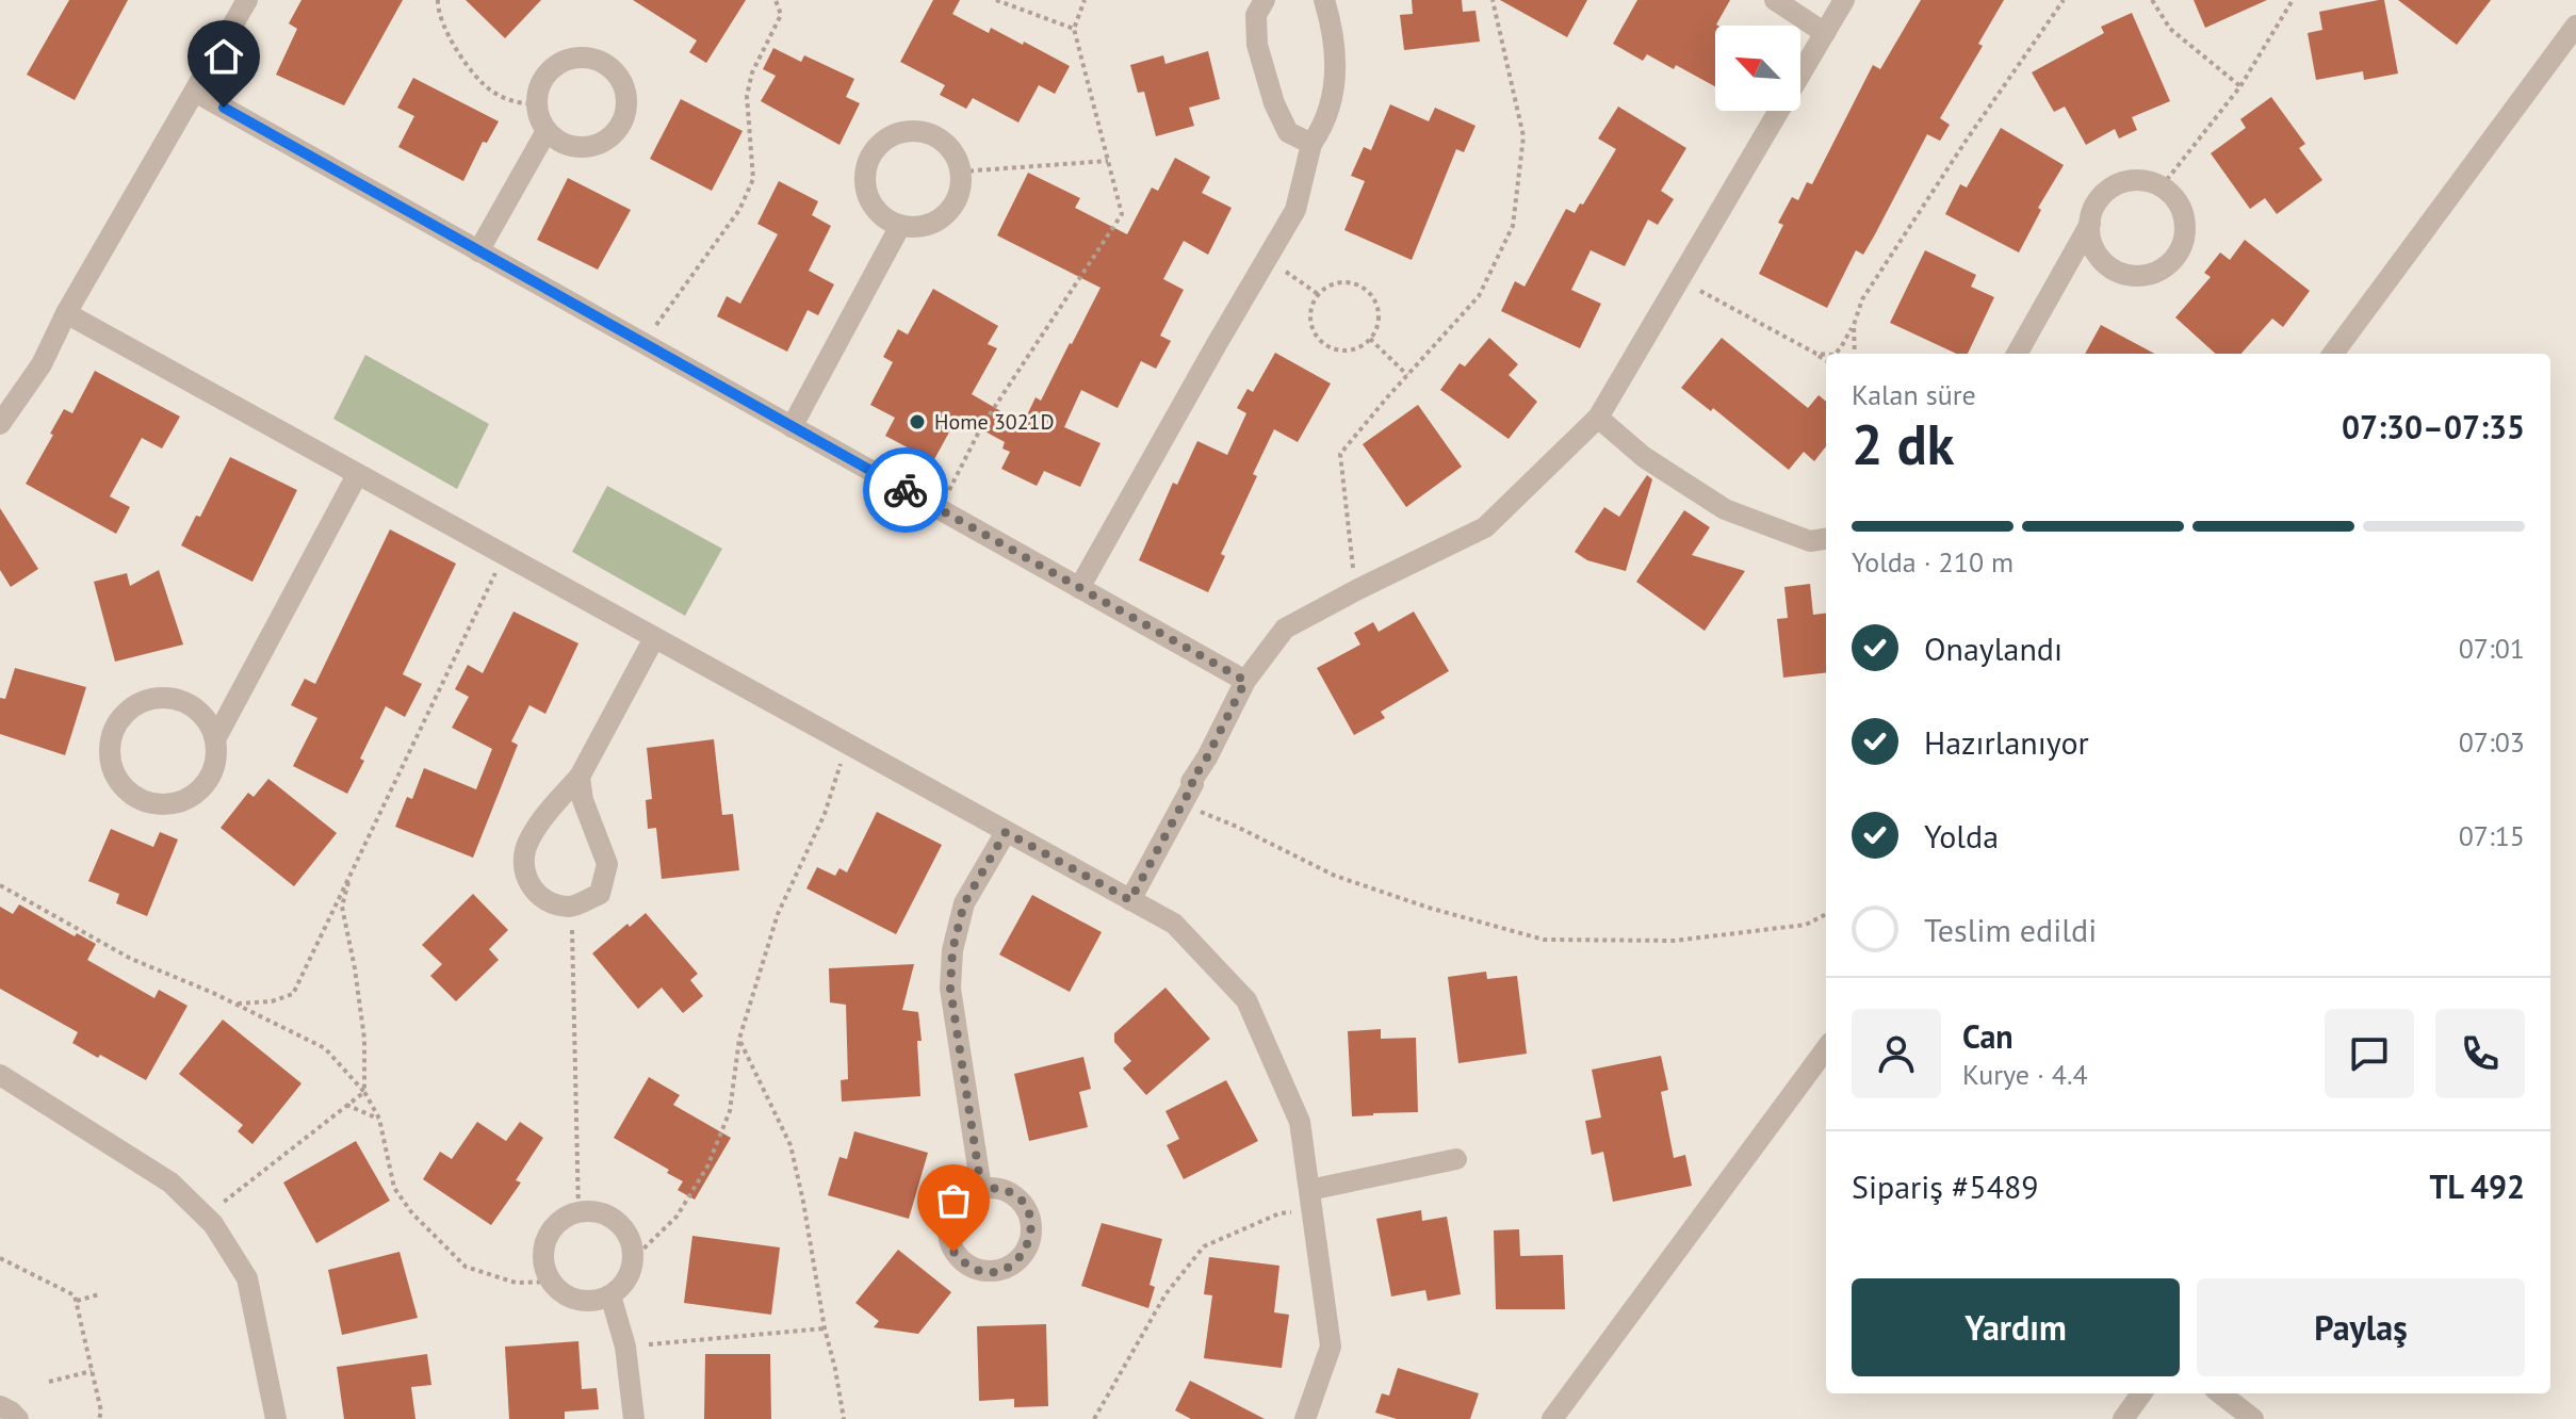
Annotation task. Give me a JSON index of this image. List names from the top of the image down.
{
  "places": ["Home 3021D"],
  "north": "top left",
  "page": {
    "heading": ["2 dk", "Kalan süre", "07:30–07:35"],
    "panel": [
      "Can",
      "Kurye · 4.4",
      "Sipariş #5489",
      "TL 492"
    ],
    "bar": "Yolda · 210 m",
    "list": [
      ["Onaylandı", "07:01"],
      ["Hazırlanıyor", "07:03"],
      ["Yolda", "07:15"],
      "Teslim edildi"
    ],
    "buttons": ["Yardım", "Paylaş"]
  }
}
